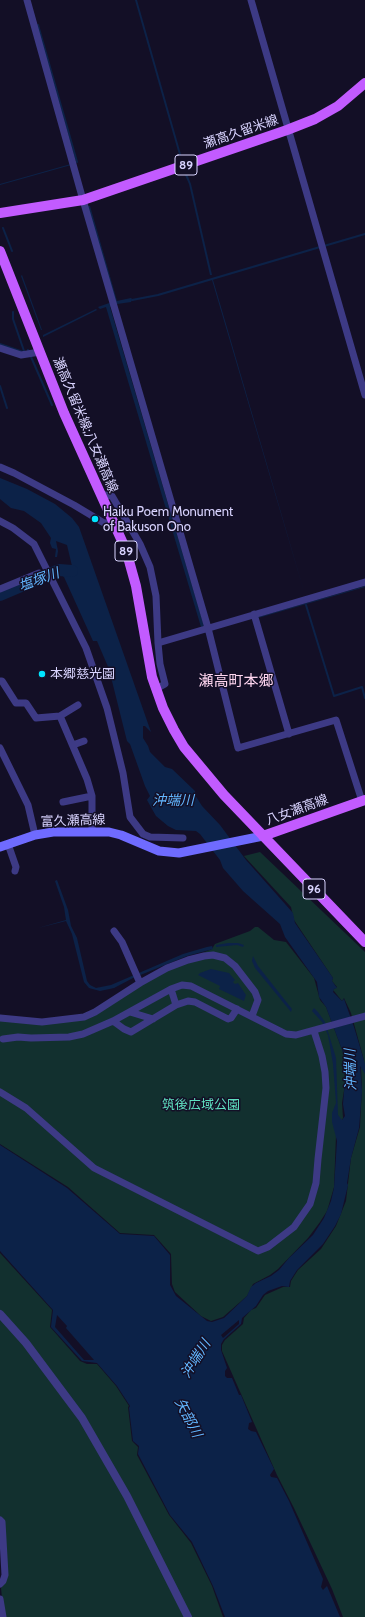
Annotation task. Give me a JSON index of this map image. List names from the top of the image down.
{
  "streets": {
    "main road": [
      "瀬高久留米線",
      "89",
      "瀬高久留米線;八女瀬高線",
      "八女瀬高線",
      "富久瀬高線",
      "96"
    ]
  },
  "crossings": [
    ["瀬高久留米線;八女瀬高線", "八女瀬高線"],
    ["瀬高久留米線;八女瀬高線", "富久瀬高線"],
    ["八女瀬高線", "富久瀬高線"]
  ],
  "districts": ["瀬高町本郷"],
  "water": ["塩塚川", "沖端川", "矢部川"],
  "parks": ["筑後広域公園"],
  "places": ["Haiku Poem Monument of Bakuson Ono", "本郷慈光園"]
}
